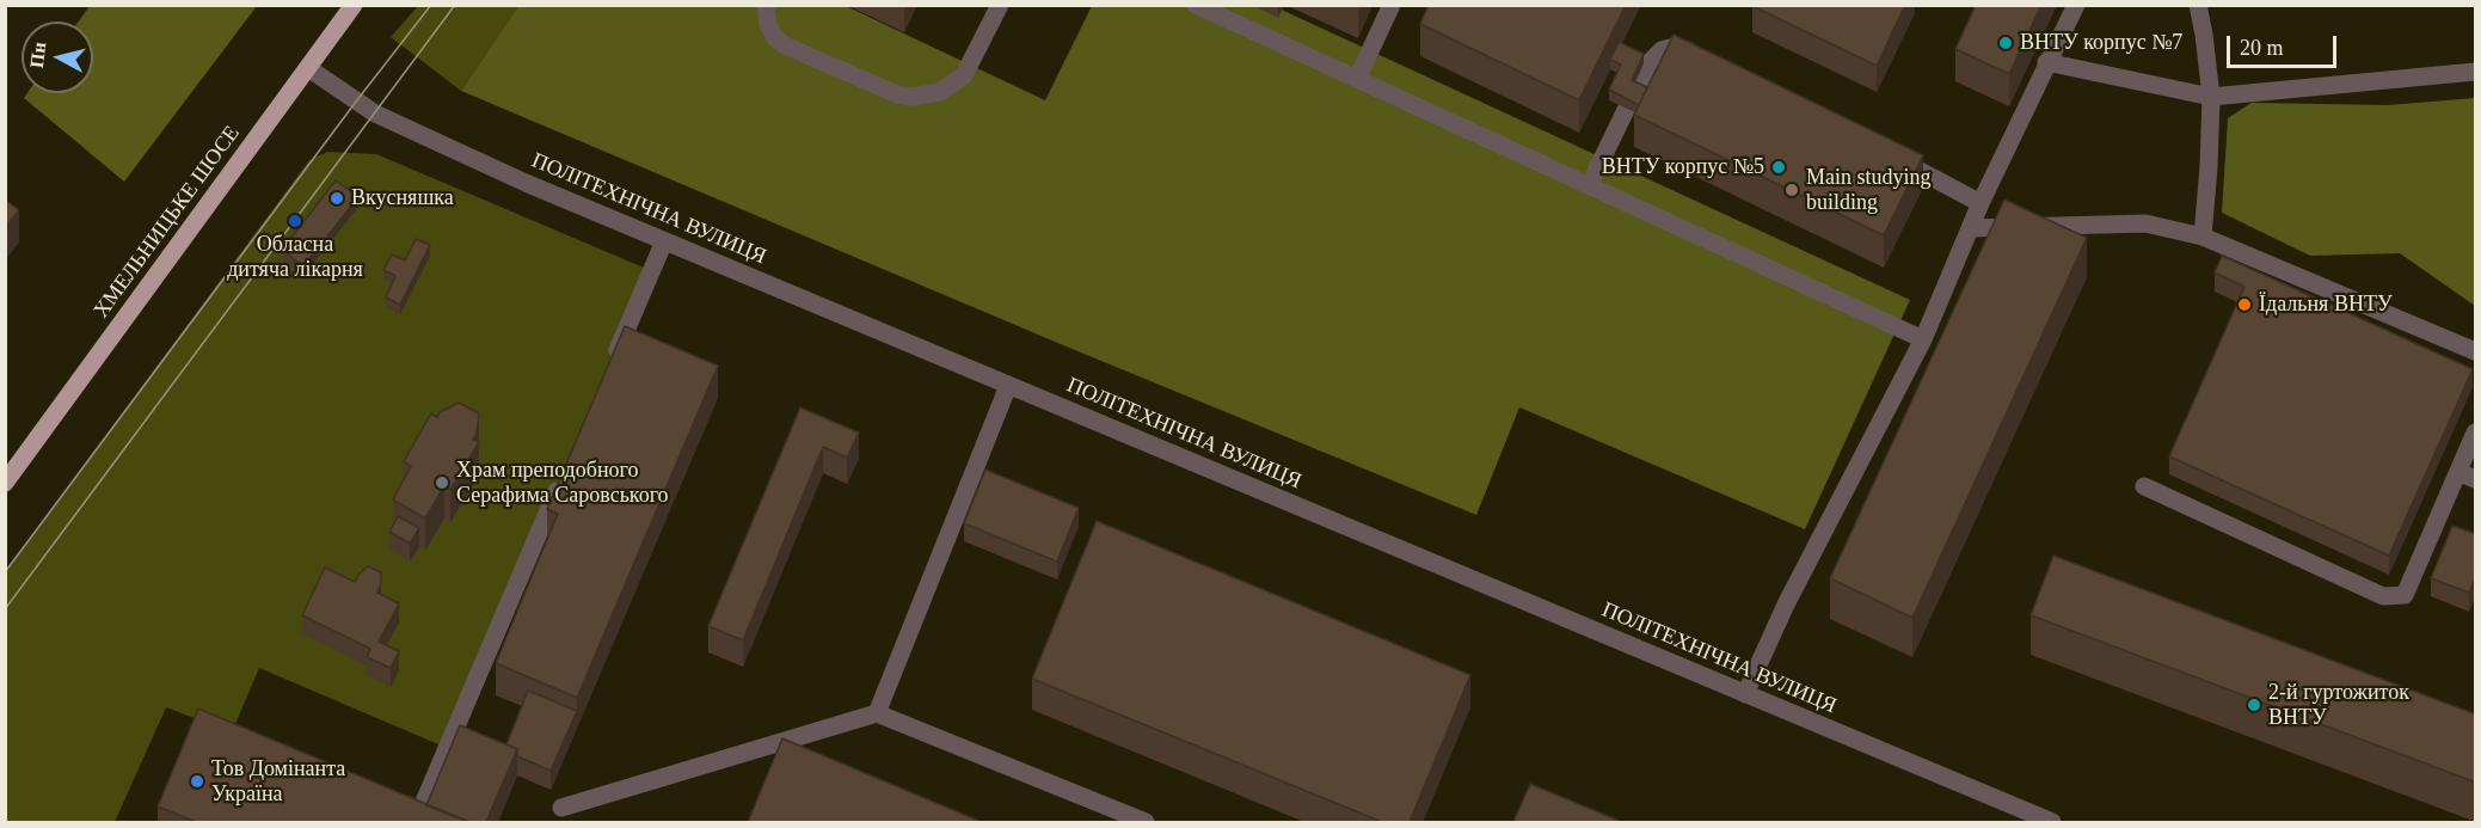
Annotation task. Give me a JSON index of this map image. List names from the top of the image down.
{
  "streets": {
    "main road": ["ХМЕЛЬНИЦЬКЕ ШОСЕ"],
    "street": ["ПОЛІТЕХНІЧНА ВУЛИЦЯ"]
  },
  "crossings": [
    ["ПОЛІТЕХНІЧНА ВУЛИЦЯ", "ХМЕЛЬНИЦЬКЕ ШОСЕ"]
  ],
  "places": [
    "ВНТУ корпус №7",
    "ВНТУ корпус №5",
    "Main studying building",
    "Вкусняшка",
    "Обласна дитяча лікарня",
    "Їдальня ВНТУ",
    "Храм преподобного Серафима Саровського",
    "2-й гуртожиток ВНТУ",
    "Тов Домінанта Україна"
  ],
  "scale_bar": "20 m",
  "north": "left"
}
